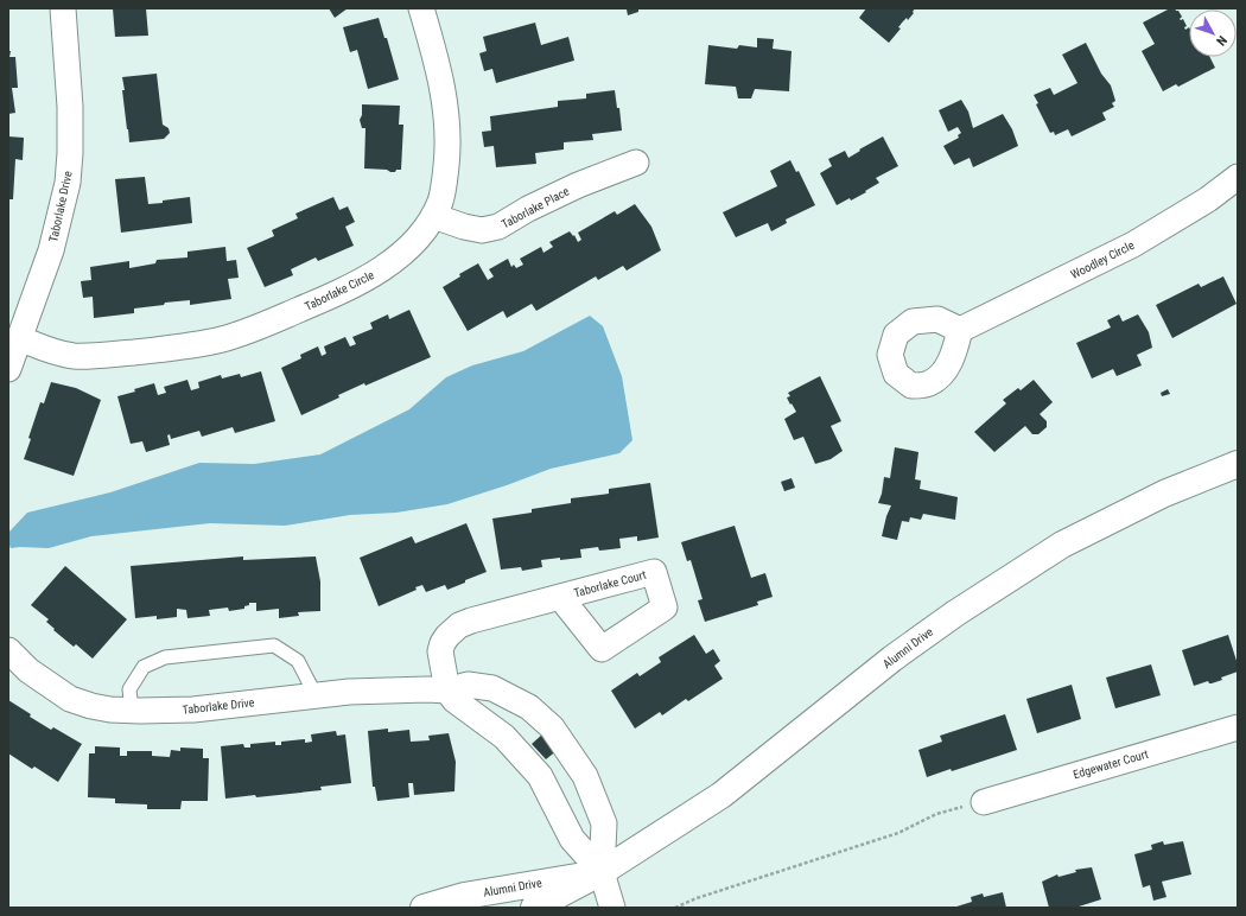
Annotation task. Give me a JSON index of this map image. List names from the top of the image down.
{
  "streets": {
    "main road": ["Alumni Drive"],
    "street": [
      "Taborlake Drive",
      "Taborlake Place",
      "Woodley Circle",
      "Taborlake Circle",
      "Taborlake Court",
      "Edgewater Court"
    ]
  },
  "crossings": [
    ["Taborlake Drive", "Taborlake Circle"],
    ["Taborlake Drive", "Taborlake Court"],
    ["Taborlake Drive", "Alumni Drive"],
    ["Taborlake Place", "Taborlake Circle"]
  ],
  "north": "bottom right"
}
